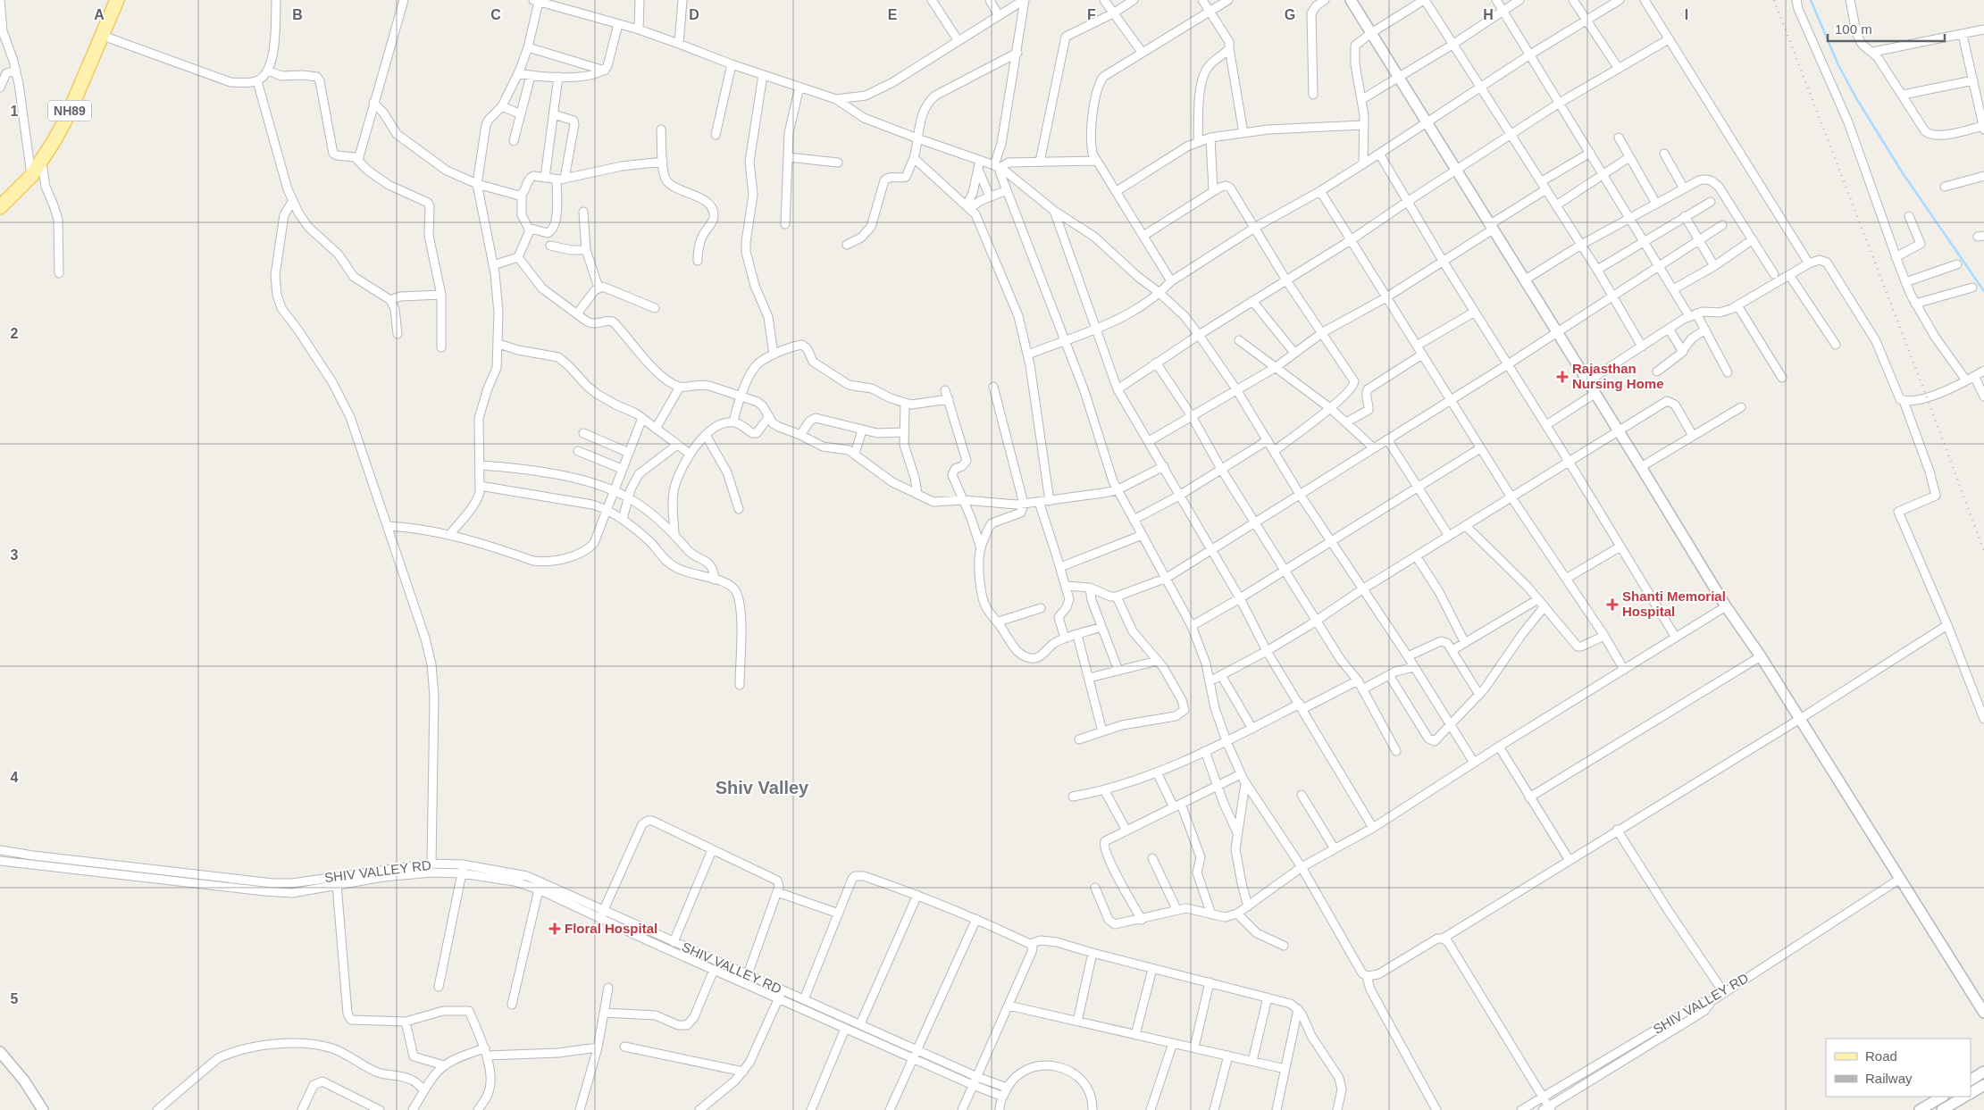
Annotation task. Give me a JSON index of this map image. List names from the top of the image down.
{
  "streets": {
    "main road": ["NH89"],
    "street": ["SHIV VALLEY RD"]
  },
  "districts": ["Shiv Valley"],
  "places": {
    "health": ["Rajasthan Nursing Home", "Shanti Memorial Hospital", "Floral Hospital"]
  },
  "legend": ["Road", "Railway"],
  "scale_bar": "100 m",
  "grid": {
    "columns": [
      "A",
      "B",
      "C",
      "D",
      "E",
      "F",
      "G",
      "H",
      "I"
    ],
    "rows": [
      "1",
      "2",
      "3",
      "4",
      "5"
    ]
  }
}
